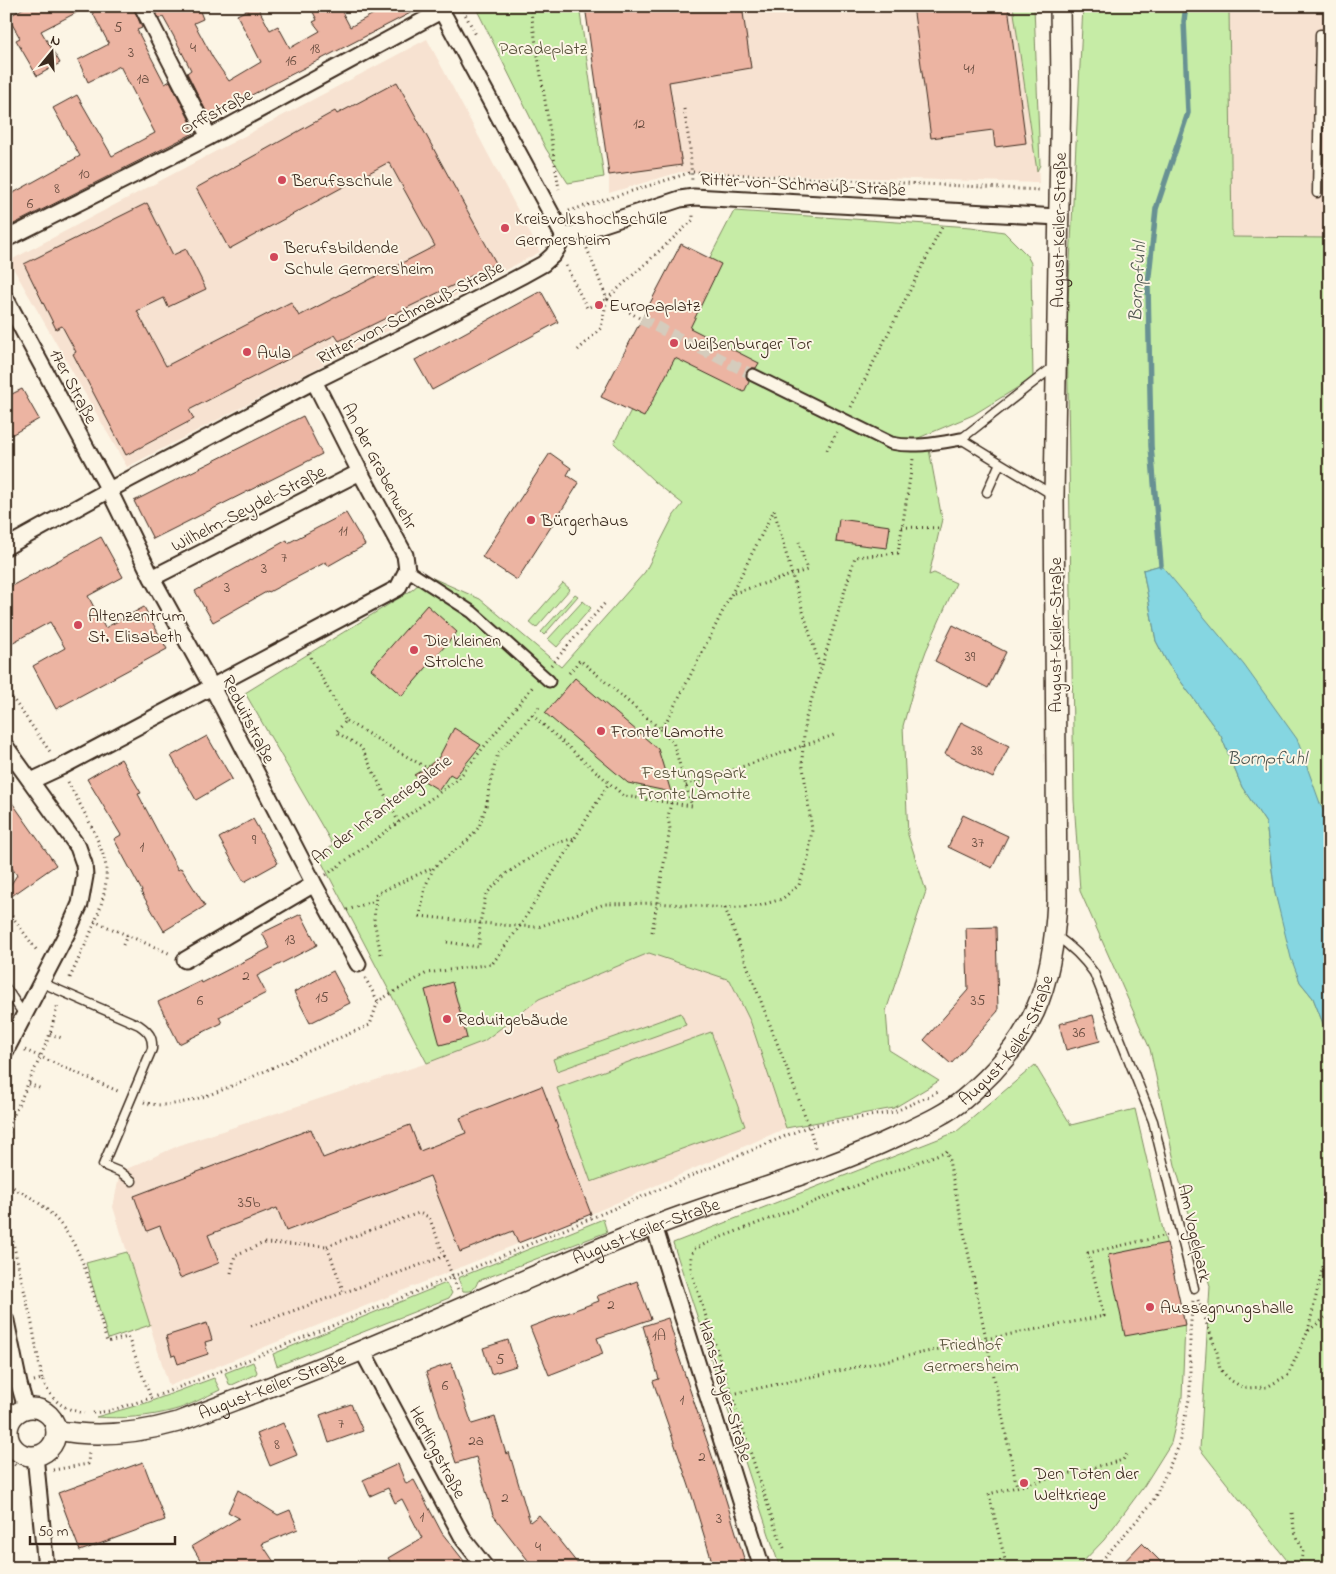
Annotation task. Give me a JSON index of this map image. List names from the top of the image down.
{
  "streets": {
    "street": [
      "Orffstraße",
      "Ritter-von-Schmauß-Straße",
      "August-Keiler-Straße",
      "17er Straße",
      "An der Grabenwehr",
      "Wilhelm-Seydel-Straße",
      "Reduitstraße",
      "An der Infanteriegalerie",
      "Hans-Mayer-Straße",
      "Hertlingstraße"
    ],
    "lane": ["Am Vogelpark"]
  },
  "crossings": [
    ["Ritter-von-Schmauß-Straße", "August-Keiler-Straße"],
    ["Ritter-von-Schmauß-Straße", "17er Straße"],
    ["Ritter-von-Schmauß-Straße", "An der Grabenwehr"],
    ["Ritter-von-Schmauß-Straße", "Reduitstraße"],
    ["August-Keiler-Straße", "Am Vogelpark"],
    ["August-Keiler-Straße", "Hans-Mayer-Straße"],
    ["August-Keiler-Straße", "Hertlingstraße"],
    ["17er Straße", "Reduitstraße"],
    ["An der Grabenwehr", "Wilhelm-Seydel-Straße"],
    ["Wilhelm-Seydel-Straße", "Reduitstraße"],
    ["Reduitstraße", "An der Infanteriegalerie"]
  ],
  "water": ["Bornpfuhl"],
  "parks": ["Paradeplatz", "Festungspark Fronte Lamotte", "Friedhof Germersheim"],
  "places": [
    "Berufsschule",
    "Kreisvolkshochschule Germersheim",
    "Berufsbildende Schule Germersheim",
    "Europaplatz",
    "Weißenburger Tor",
    "Aula",
    "Bürgerhaus",
    "Altenzentrum St. Elisabeth",
    "Die kleinen Strolche",
    "Fronte Lamotte",
    "Reduitgebäude",
    "Aussegnungshalle",
    "Den Toten der Weltkriege"
  ],
  "house_numbers": [
    "5",
    "4",
    "18",
    "3",
    "16",
    "41",
    "1a",
    "12",
    "10",
    "8",
    "6",
    "11",
    "7",
    "3",
    "3",
    "39",
    "38",
    "9",
    "37",
    "1",
    "13",
    "2",
    "15",
    "6",
    "35",
    "36",
    "35b",
    "2",
    "1A",
    "5",
    "6",
    "1",
    "7",
    "2a",
    "8",
    "2",
    "2",
    "1",
    "3",
    "4"
  ],
  "scale_bar": "50 m",
  "north": "top"
}
